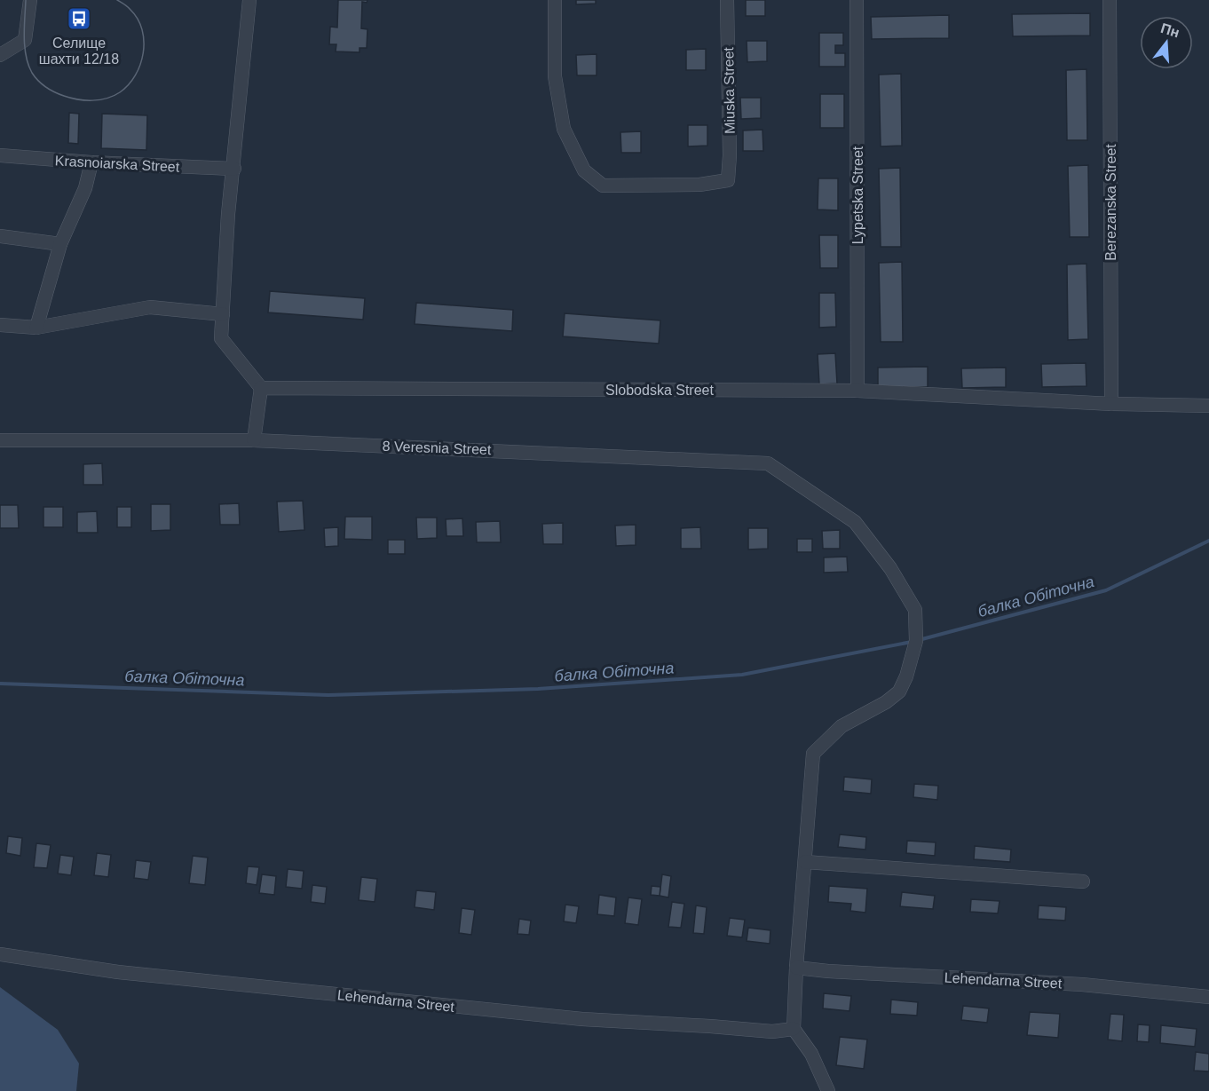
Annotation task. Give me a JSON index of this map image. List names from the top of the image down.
{
  "streets": {
    "street": [
      "Miuska Street",
      "Krasnoiarska Street",
      "Lypetska Street",
      "Berezanska Street",
      "Slobodska Street",
      "8 Veresnia Street",
      "Lehendarna Street"
    ]
  },
  "crossings": [
    ["Lypetska Street", "Slobodska Street"],
    ["Berezanska Street", "Slobodska Street"]
  ],
  "water": ["балка Обіточна"],
  "places": {
    "bus stop": ["Селище шахти 12/18"]
  },
  "north": "top"
}
